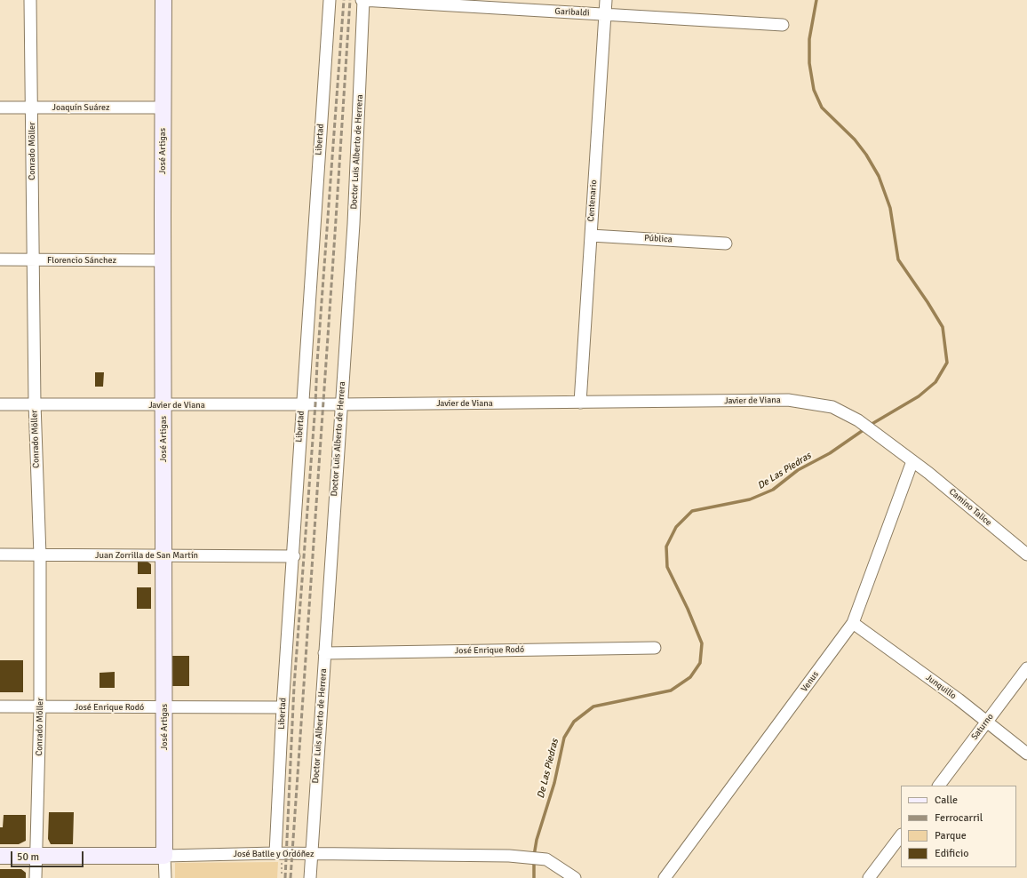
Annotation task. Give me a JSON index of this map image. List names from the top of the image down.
{
  "streets": {
    "street": [
      "Garibaldi",
      "Joaquín Suárez",
      "Libertad",
      "Conrado Möller",
      "José Artigas",
      "Doctor Luis Alberto de Herrera",
      "Centenario",
      "Pública",
      "Florencio Sánchez",
      "Javier de Viana",
      "Camino Talice",
      "Juan Zorrilla de San Martín",
      "José Enrique Rodó",
      "Venus",
      "Junquillo",
      "Saturno",
      "José Batlle y Ordóñez"
    ]
  },
  "crossings": [
    ["Garibaldi", "Doctor Luis Alberto de Herrera"],
    ["Garibaldi", "Centenario"],
    ["Joaquín Suárez", "Conrado Möller"],
    ["Joaquín Suárez", "José Artigas"],
    ["Libertad", "Javier de Viana"],
    ["Libertad", "Juan Zorrilla de San Martín"],
    ["Libertad", "José Enrique Rodó"],
    ["Libertad", "José Batlle y Ordóñez"],
    ["Conrado Möller", "Florencio Sánchez"],
    ["Conrado Möller", "Javier de Viana"],
    ["Conrado Möller", "Juan Zorrilla de San Martín"],
    ["Conrado Möller", "José Enrique Rodó"],
    ["Conrado Möller", "José Batlle y Ordóñez"],
    ["José Artigas", "Florencio Sánchez"],
    ["José Artigas", "Javier de Viana"],
    ["José Artigas", "Juan Zorrilla de San Martín"],
    ["José Artigas", "José Enrique Rodó"],
    ["José Artigas", "José Batlle y Ordóñez"],
    ["Doctor Luis Alberto de Herrera", "Javier de Viana"],
    ["Doctor Luis Alberto de Herrera", "José Enrique Rodó"],
    ["Doctor Luis Alberto de Herrera", "José Batlle y Ordóñez"],
    ["Centenario", "Pública"],
    ["Centenario", "Javier de Viana"],
    ["Javier de Viana", "Camino Talice"],
    ["Javier de Viana", "Venus"],
    ["Camino Talice", "Venus"],
    ["Venus", "Junquillo"],
    ["Junquillo", "Saturno"]
  ],
  "water": ["De Las Piedras"],
  "legend": [
    "Calle",
    "Ferrocarril",
    "Parque",
    "Edificio"
  ],
  "scale_bar": "50 m"
}
